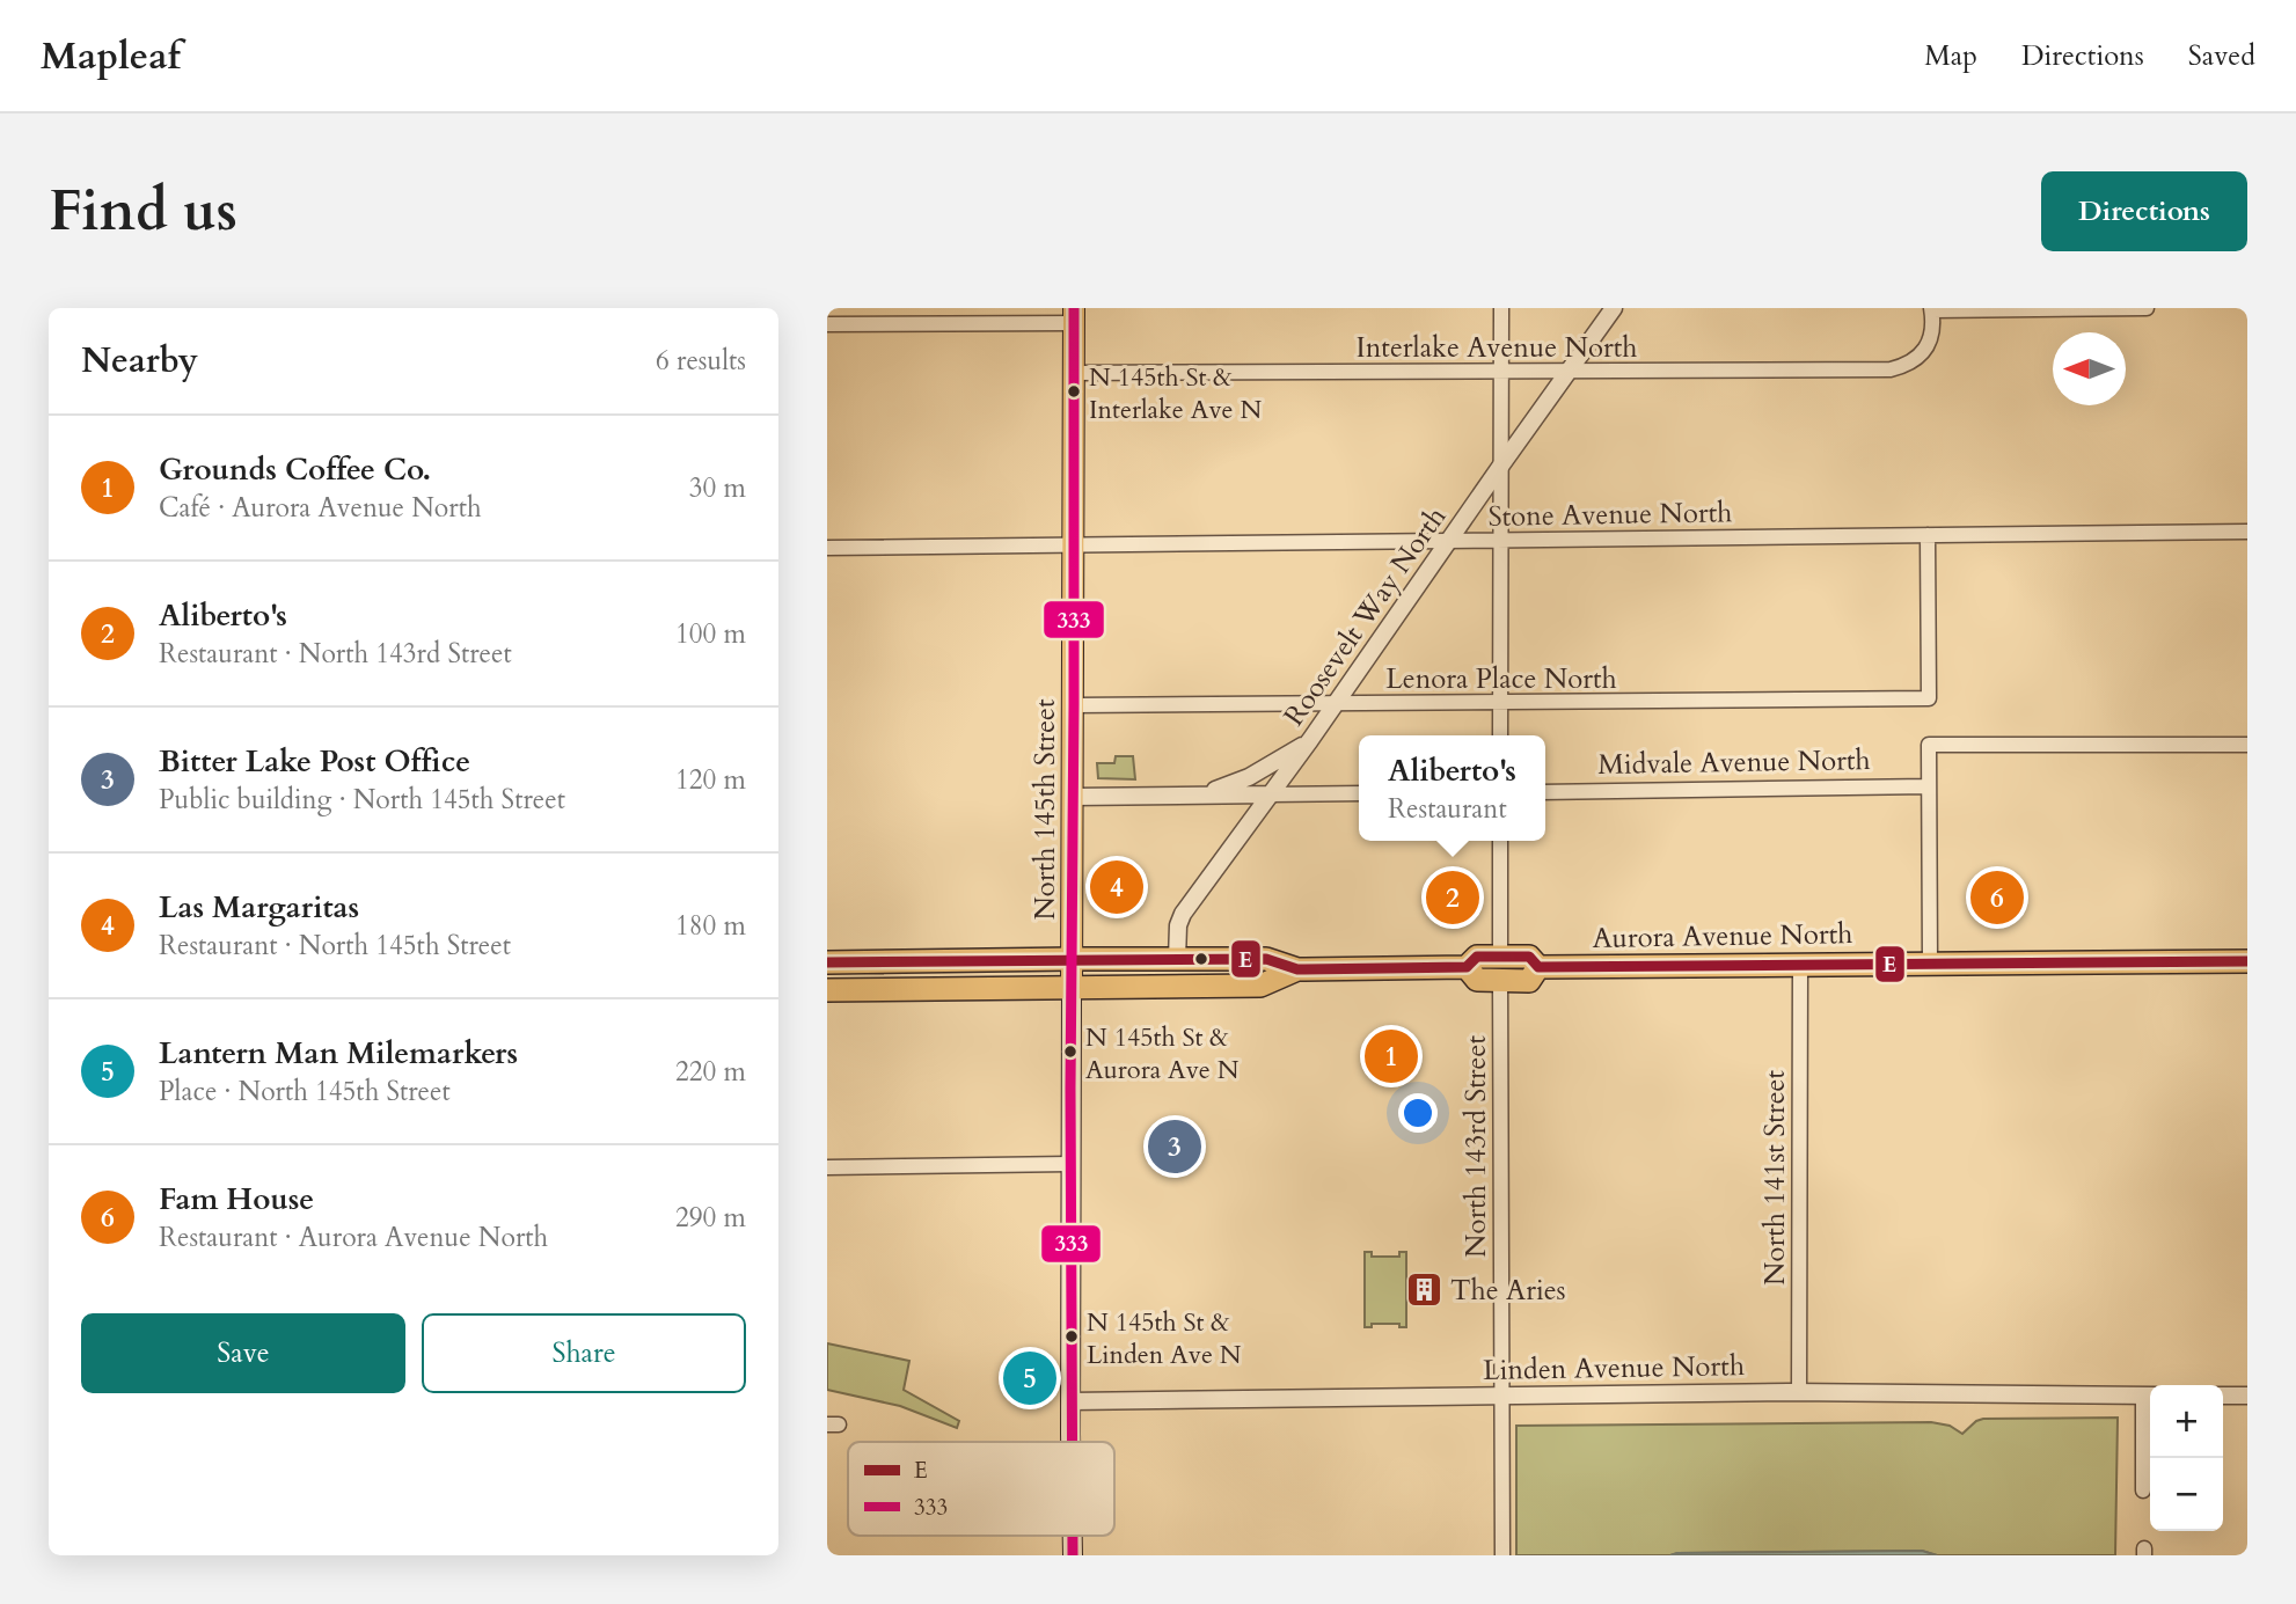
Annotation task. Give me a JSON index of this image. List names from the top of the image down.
{
  "streets": {
    "highway": ["Aurora Avenue North"],
    "main road": ["North 145th Street"],
    "street": [
      "Interlake Avenue North",
      "Stone Avenue North",
      "Roosevelt Way North",
      "Lenora Place North",
      "Midvale Avenue North",
      "North 143rd Street",
      "North 141st Street",
      "Linden Avenue North"
    ]
  },
  "crossings": [
    ["Interlake Avenue North", "Roosevelt Way North"],
    ["Interlake Avenue North", "North 145th Street"],
    ["Stone Avenue North", "Roosevelt Way North"],
    ["Stone Avenue North", "Lenora Place North"],
    ["Stone Avenue North", "North 145th Street"],
    ["Roosevelt Way North", "Lenora Place North"],
    ["Lenora Place North", "North 145th Street"],
    ["North 145th Street", "Linden Avenue North"],
    ["Aurora Avenue North", "North 143rd Street"],
    ["Aurora Avenue North", "North 141st Street"],
    ["North 143rd Street", "Linden Avenue North"],
    ["North 141st Street", "Linden Avenue North"]
  ],
  "places": {
    "other": ["N 145th St & Interlake Ave N", "N 145th St & Aurora Ave N", "N 145th St & Linden Ave N"],
    "building": ["The Aries"]
  },
  "lines": ["transit line 333", "transit line E"],
  "legend": ["E", "333"],
  "north": "left",
  "page": {
    "header": "Mapleaf",
    "nav": ["Map", "Directions", "Saved"],
    "buttons": [
      "Directions",
      ["Save", "Share"]
    ],
    "title": "Find us",
    "heading": ["Nearby", "6 results"],
    "list": [
      {
        "mark": "1",
        "name": "Grounds Coffee Co.",
        "note": "Café · Aurora Avenue North",
        "value": "30 m"
      },
      {
        "mark": "2",
        "name": "Aliberto's",
        "note": "Restaurant · North 143rd Street",
        "value": "100 m"
      },
      {
        "mark": "3",
        "name": "Bitter Lake Post Office",
        "note": "Public building · North 145th Street",
        "value": "120 m"
      },
      {
        "mark": "4",
        "name": "Las Margaritas",
        "note": "Restaurant · North 145th Street",
        "value": "180 m"
      },
      {
        "mark": "5",
        "name": "Lantern Man Milemarkers",
        "note": "Place · North 145th Street",
        "value": "220 m"
      },
      {
        "mark": "6",
        "name": "Fam House",
        "note": "Restaurant · Aurora Avenue North",
        "value": "290 m"
      }
    ],
    "popup": ["Aliberto's", "Restaurant"],
    "pins": [
      "4",
      "2",
      "6",
      "1",
      "3",
      "5"
    ],
    "map_buttons": ["+", "−"]
  }
}
